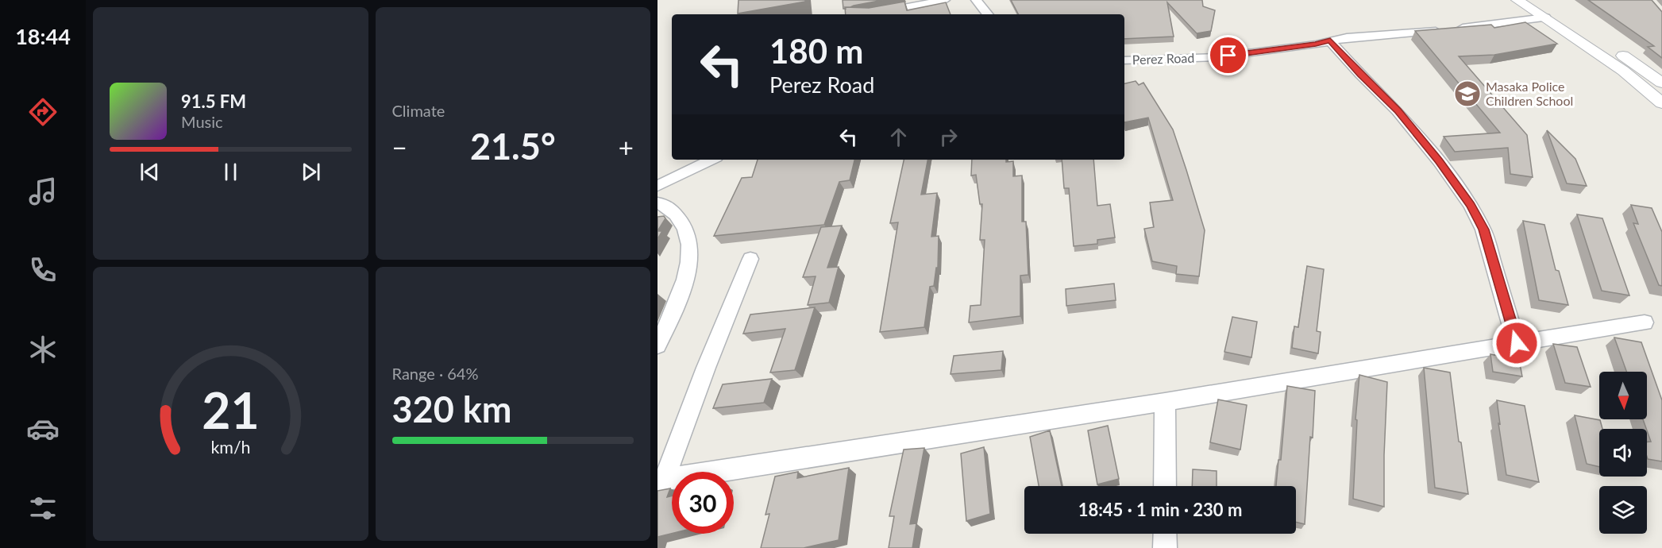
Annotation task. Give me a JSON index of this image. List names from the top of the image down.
{
  "streets": {
    "street": ["Perez Road"]
  },
  "places": {
    "school or university": ["Masaka Police Children School"]
  },
  "north": "bottom",
  "page": {
    "tabs": "18:44",
    "tile": [
      "Climate",
      ["Range · 64%", "320 km"]
    ],
    "turn": ["180 m", "Perez Road"],
    "song": ["91.5 FM", "Music"],
    "heat": ["−", "21.5°", "+"],
    "limit": "30",
    "trip": "18:45 · 1 min · 230 m",
    "gauge": ["21", "km/h"]
  }
}
